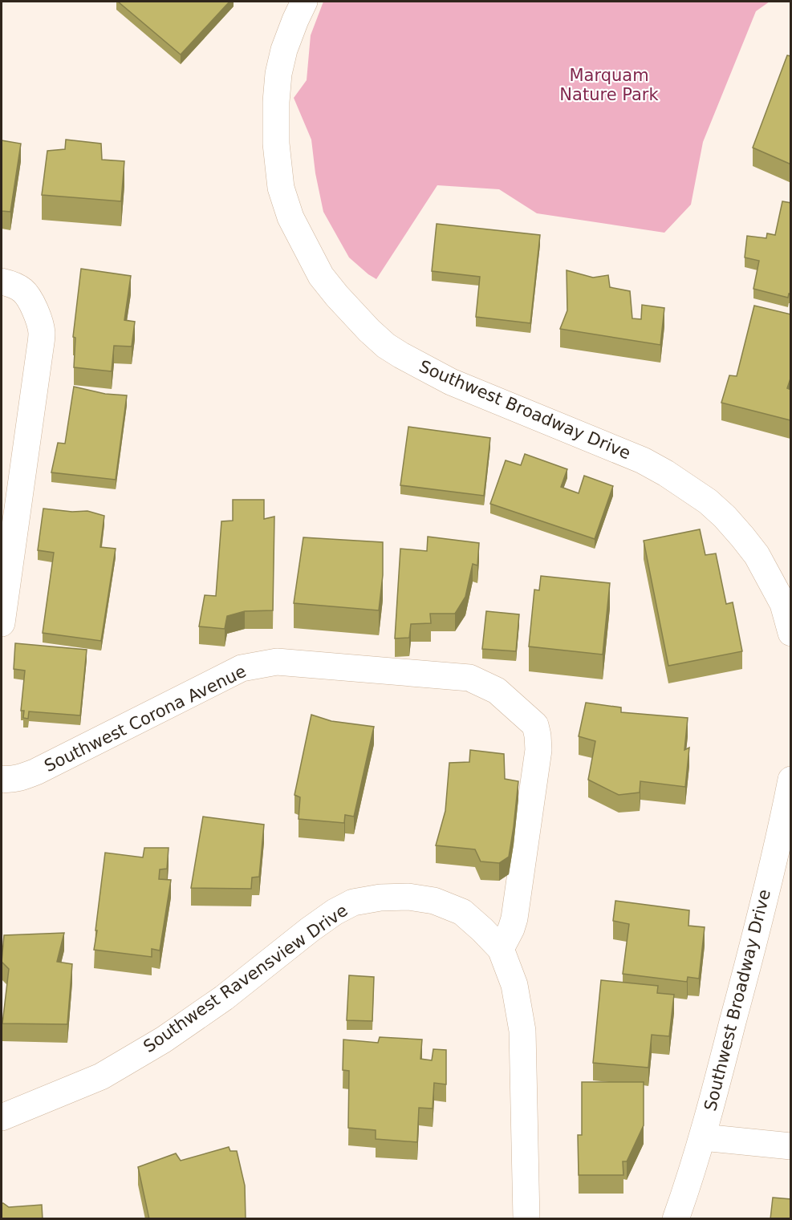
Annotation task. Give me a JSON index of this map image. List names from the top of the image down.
{
  "streets": {
    "street": ["Southwest Broadway Drive", "Southwest Corona Avenue", "Southwest Ravensview Drive"]
  },
  "crossings": [
    ["Southwest Corona Avenue", "Southwest Ravensview Drive"]
  ],
  "parks": ["Marquam Nature Park"]
}
